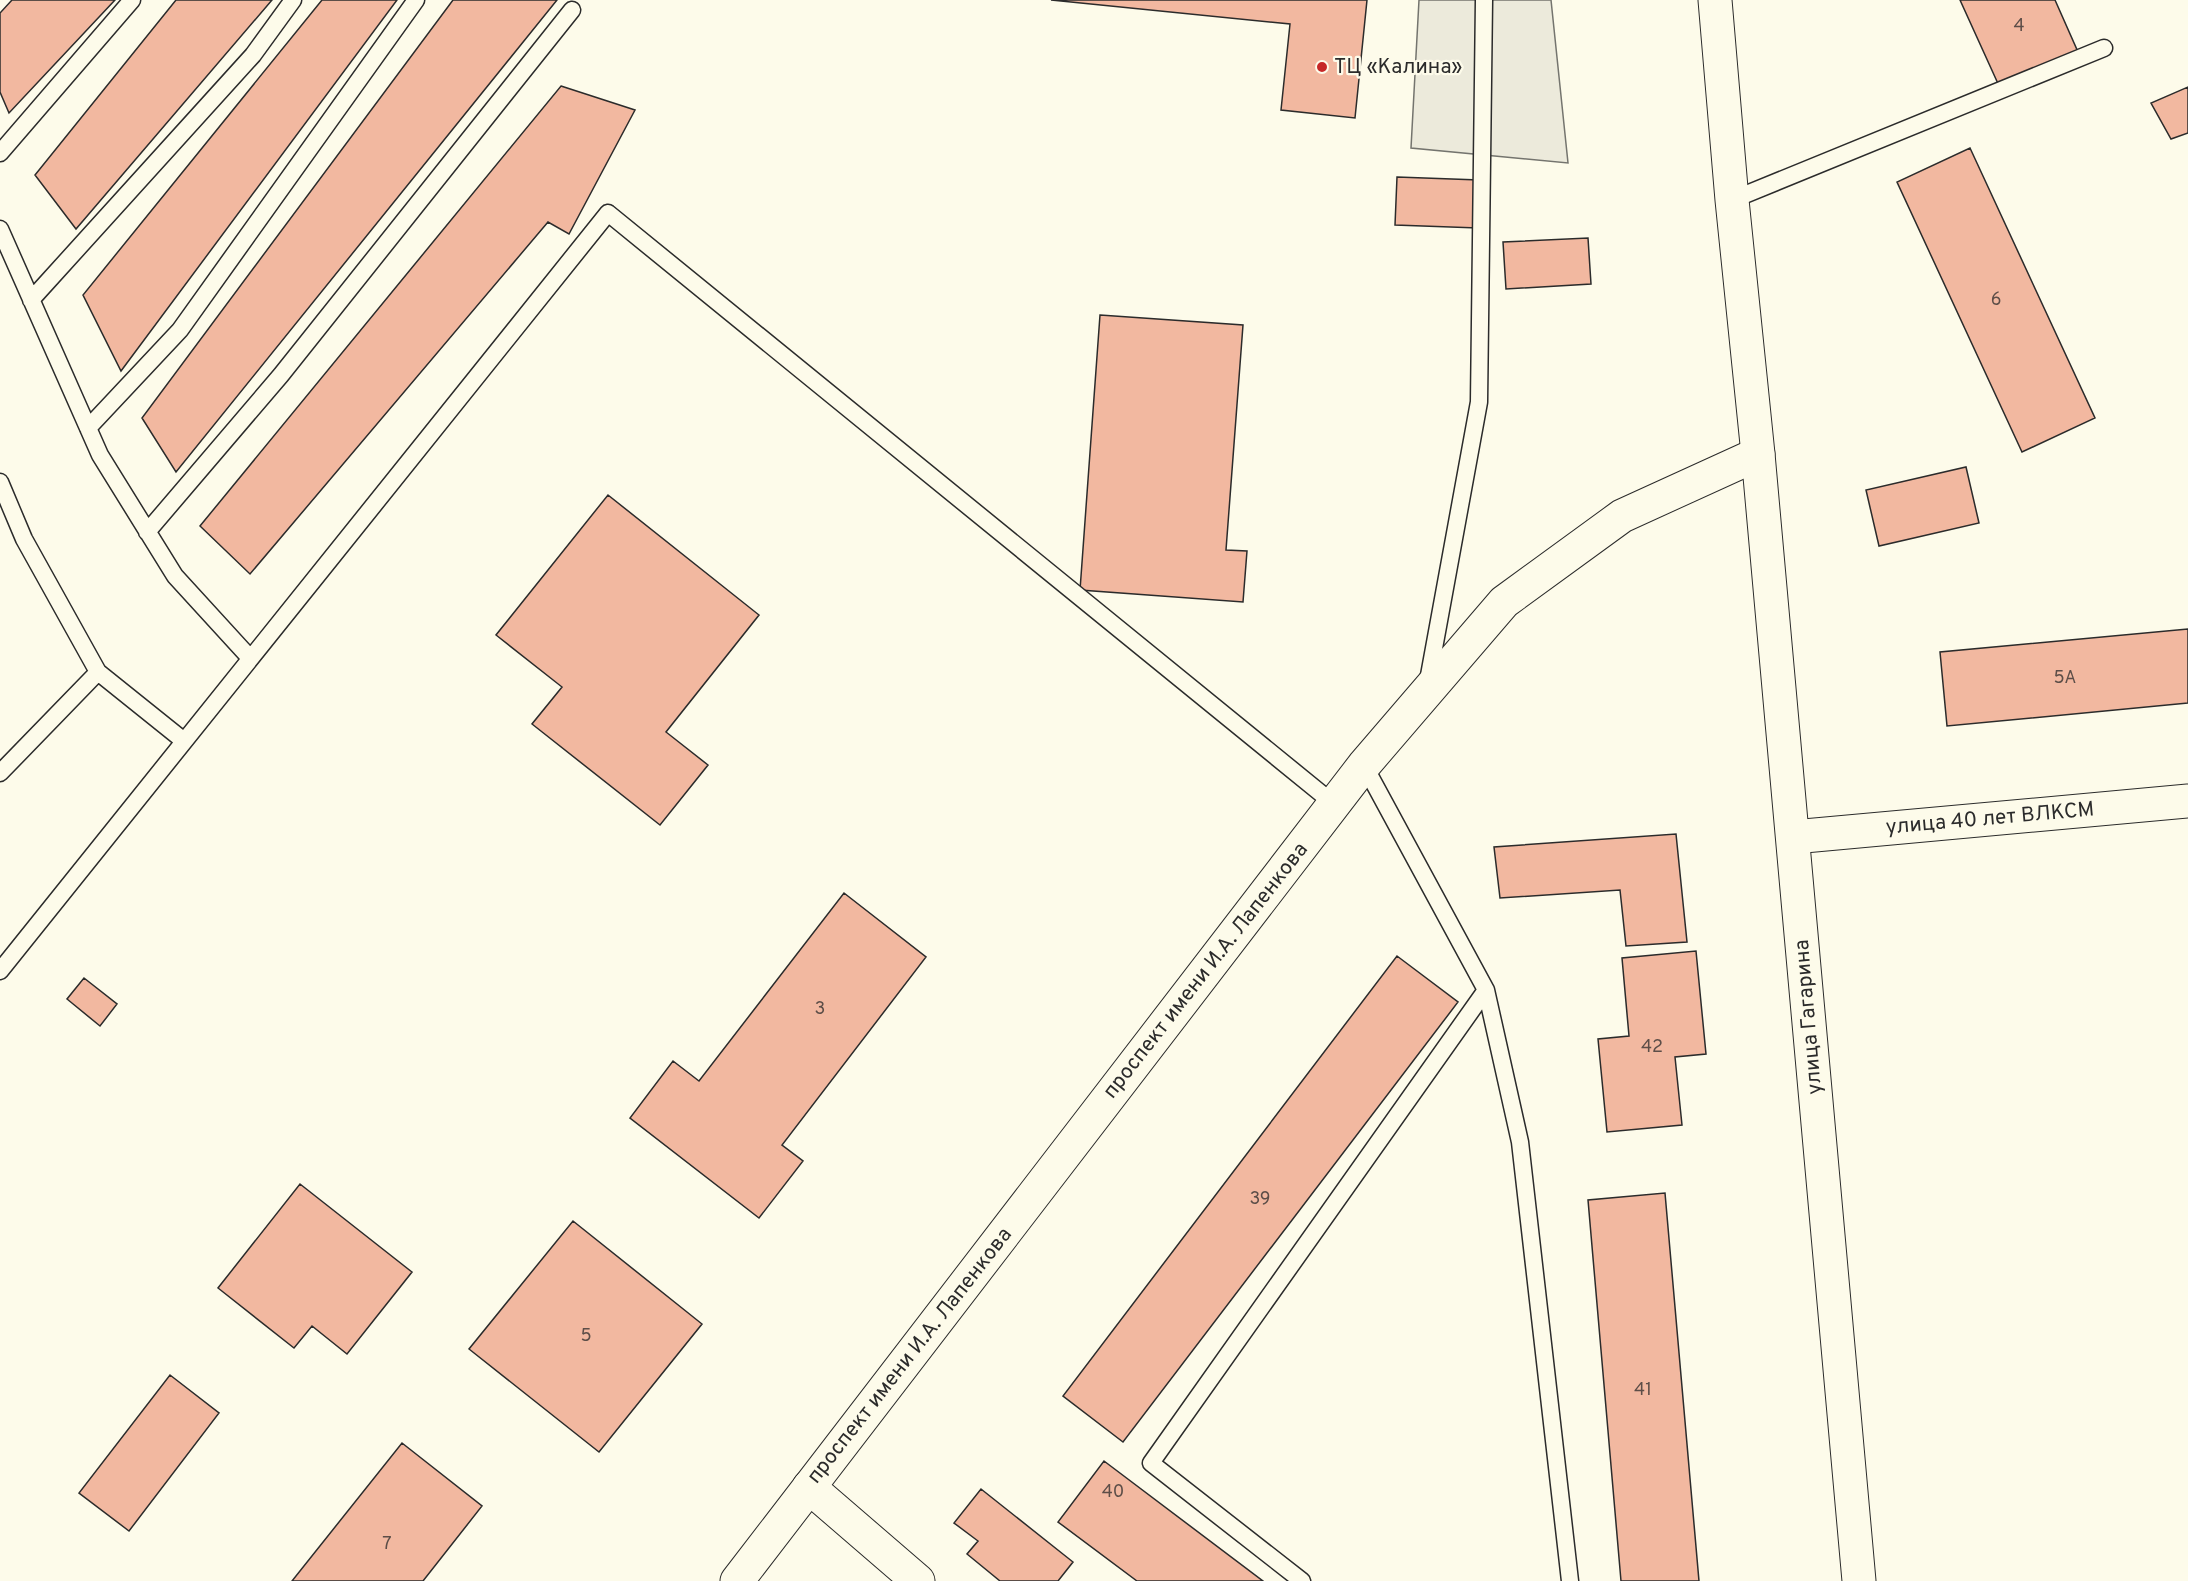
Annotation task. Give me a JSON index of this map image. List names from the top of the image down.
{
  "streets": {
    "main road": ["улица 40 лет ВЛКСМ", "проспект имени И.А. Лапенкова", "улица Гагарина"]
  },
  "crossings": [
    ["улица 40 лет ВЛКСМ", "улица Гагарина"],
    ["проспект имени И.А. Лапенкова", "улица Гагарина"]
  ],
  "places": ["ТЦ «Калина»"],
  "house_numbers": [
    "4",
    "6",
    "5А",
    "3",
    "42",
    "39",
    "5",
    "41",
    "40",
    "7"
  ]
}
